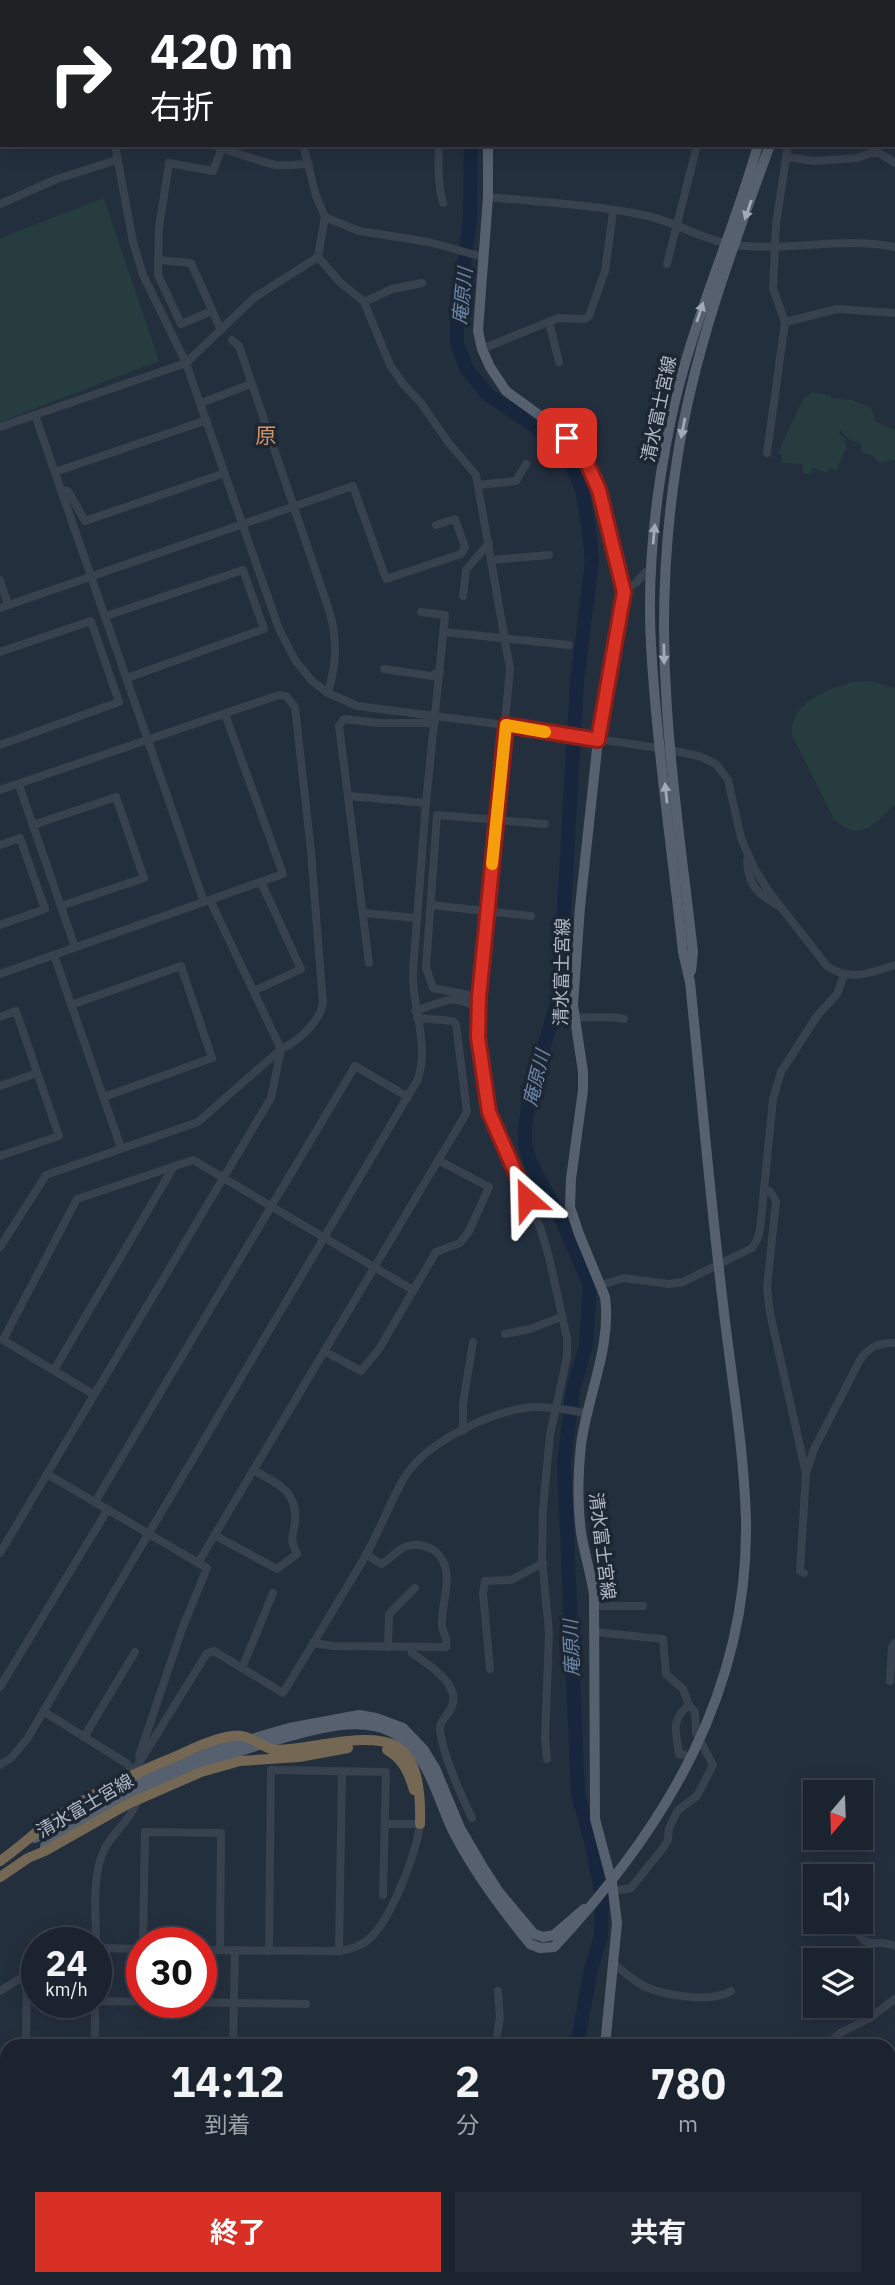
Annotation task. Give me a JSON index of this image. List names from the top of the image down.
{
  "streets": {
    "main road": ["清水富士宮線"]
  },
  "districts": ["原"],
  "water": ["庵原川"],
  "north": "bottom",
  "page": {
    "turn": ["420 m", "右折"],
    "speed": "24 km/h",
    "limit": "30",
    "eta": [
      "14:12",
      "到着",
      "2",
      "分",
      "780",
      "m"
    ],
    "buttons": ["終了", "共有"]
  }
}
